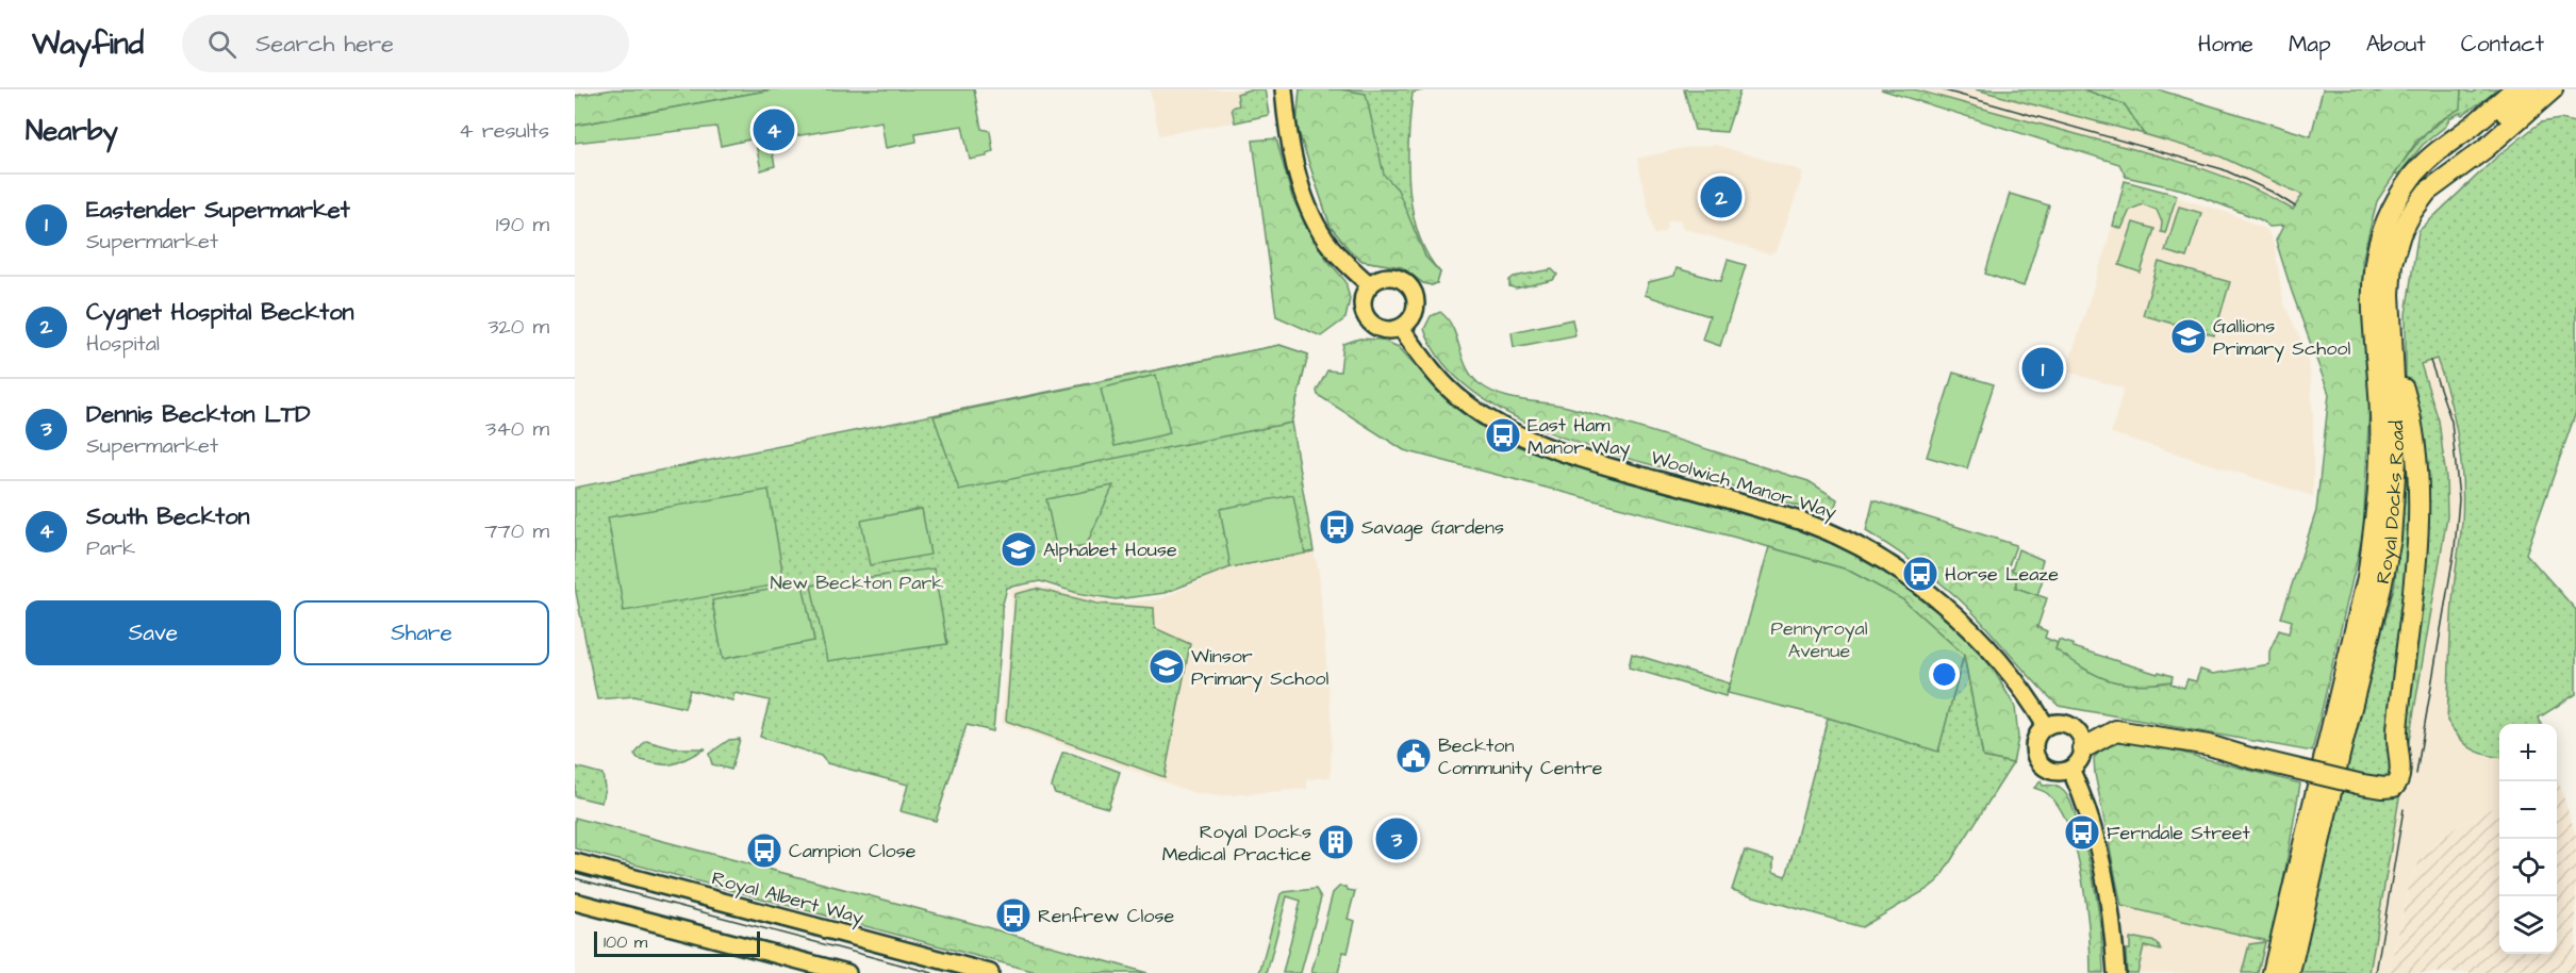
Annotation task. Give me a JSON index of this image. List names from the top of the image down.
{
  "streets": {
    "highway": ["Royal Docks Road"],
    "main road": ["Woolwich Manor Way", "Royal Albert Way"]
  },
  "parks": ["New Beckton Park", "Pennyroyal Avenue"],
  "places": {
    "school or university": ["Gallions Primary School", "Alphabet House", "Winsor Primary School"],
    "bus stop": [
      "East Ham Manor Way",
      "Savage Gardens",
      "Horse Leaze",
      "Ferndale Street",
      "Campion Close",
      "Renfrew Close"
    ],
    "public building": ["Beckton Community Centre"],
    "building": ["Royal Docks Medical Practice"]
  },
  "scale_bar": "100 m",
  "page": {
    "header": "Wayfind",
    "search": "Search here",
    "nav": [
      "Home",
      "Map",
      "About",
      "Contact"
    ],
    "heading": ["Nearby", "4 results"],
    "pins": [
      "4",
      "2",
      "1",
      "3"
    ],
    "list": [
      {
        "mark": "1",
        "name": "Eastender Supermarket",
        "note": "Supermarket",
        "value": "190 m"
      },
      {
        "mark": "2",
        "name": "Cygnet Hospital Beckton",
        "note": "Hospital",
        "value": "320 m"
      },
      {
        "mark": "3",
        "name": "Dennis Beckton LTD",
        "note": "Supermarket",
        "value": "340 m"
      },
      {
        "mark": "4",
        "name": "South Beckton",
        "note": "Park",
        "value": "770 m"
      }
    ],
    "buttons": ["Save", "Share"],
    "map_buttons": ["+", "−"],
    "scale": "100 m"
  }
}
